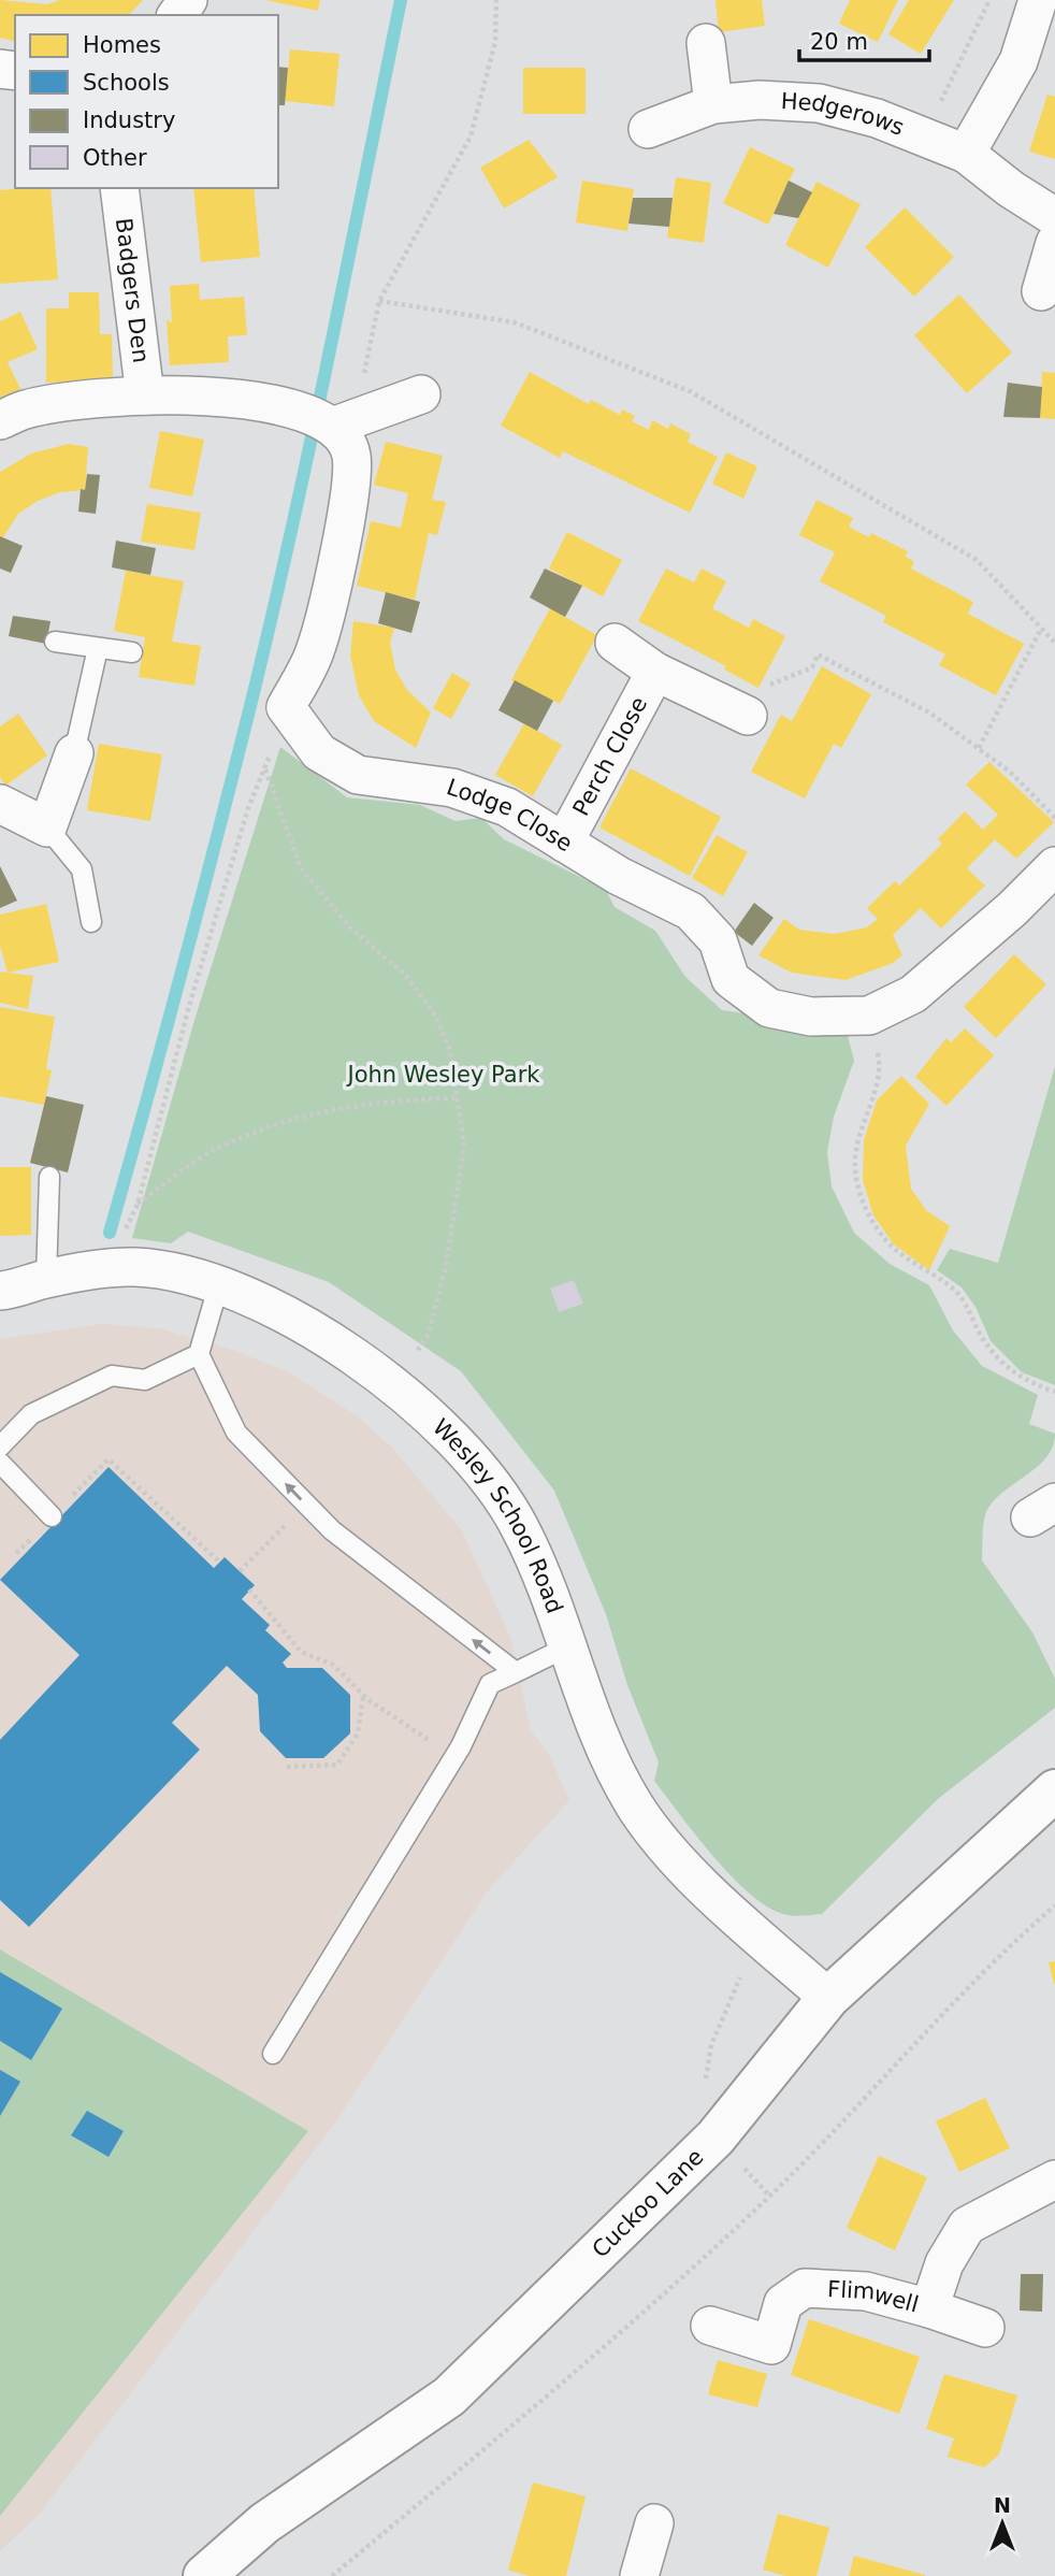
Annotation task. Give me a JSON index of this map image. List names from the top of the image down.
{
  "streets": {
    "street": [
      "Hedgerows",
      "Badgers Den",
      "Perch Close",
      "Lodge Close",
      "Wesley School Road",
      "Cuckoo Lane",
      "Flimwell"
    ]
  },
  "crossings": [
    ["Badgers Den", "Lodge Close"],
    ["Perch Close", "Lodge Close"],
    ["Wesley School Road", "Cuckoo Lane"]
  ],
  "parks": ["John Wesley Park"],
  "legend": [
    "Homes",
    "Schools",
    "Industry",
    "Other"
  ],
  "scale_bar": "20 m",
  "north": "top"
}
